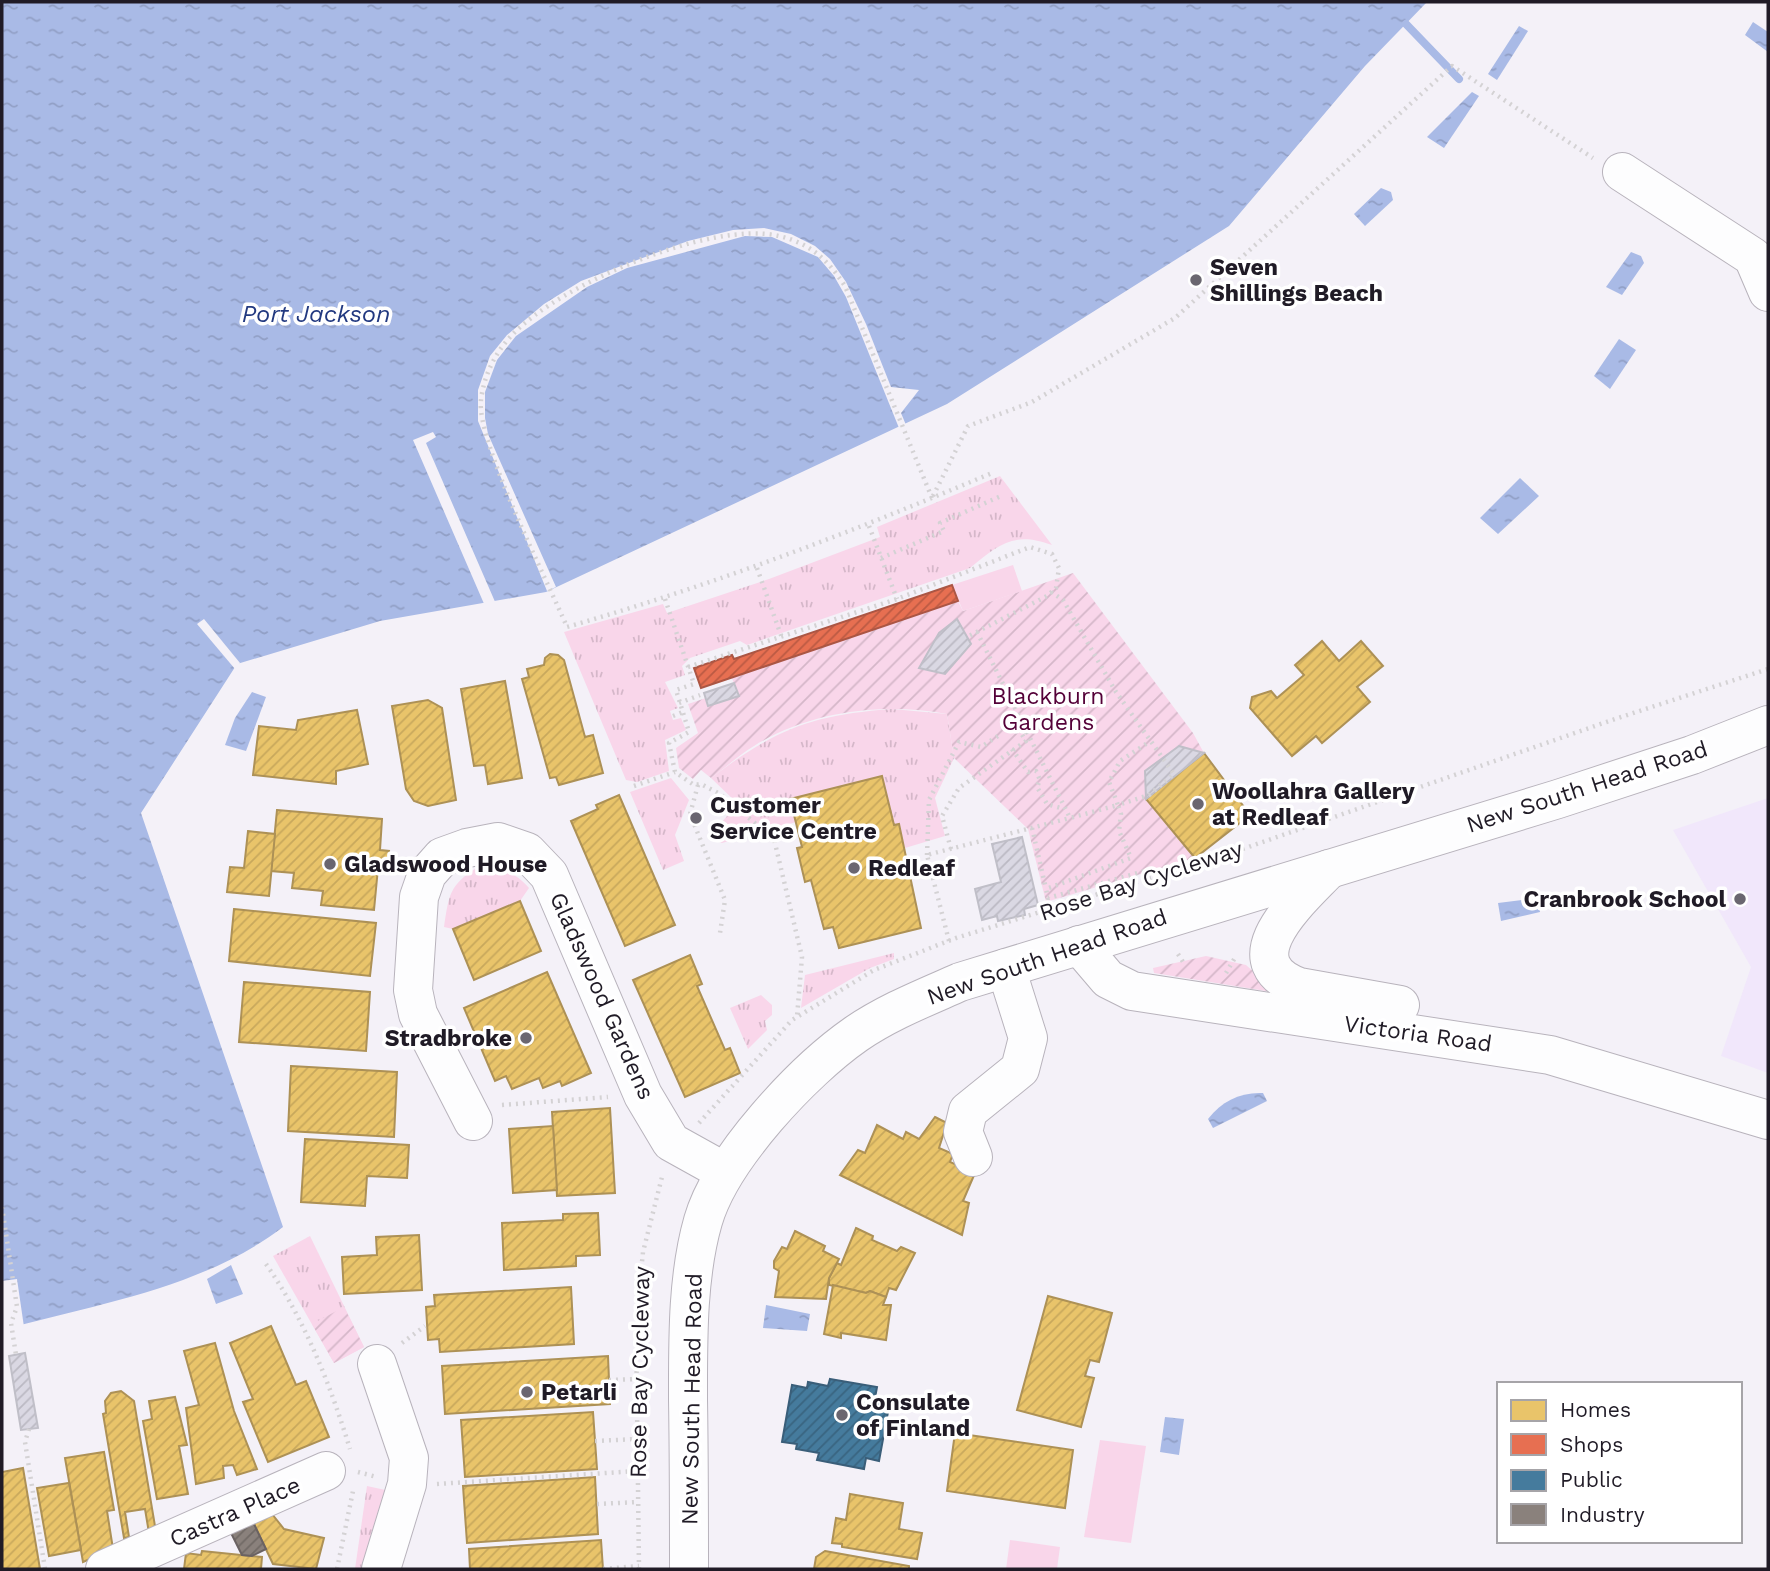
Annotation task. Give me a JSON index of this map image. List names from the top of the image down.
{
  "streets": {
    "street": [
      "New South Head Road",
      "Gladswood Gardens",
      "Victoria Road",
      "Castra Place"
    ],
    "path": ["Rose Bay Cycleway"]
  },
  "crossings": [
    ["New South Head Road", "Gladswood Gardens"],
    ["New South Head Road", "Victoria Road"]
  ],
  "water": ["Port Jackson"],
  "parks": ["Blackburn Gardens"],
  "places": [
    "Seven Shillings Beach",
    "Woollahra Gallery at Redleaf",
    "Customer Service Centre",
    "Gladswood House",
    "Redleaf",
    "Cranbrook School",
    "Stradbroke",
    "Petarli",
    "Consulate of Finland"
  ],
  "legend": [
    "Homes",
    "Shops",
    "Public",
    "Industry"
  ]
}
